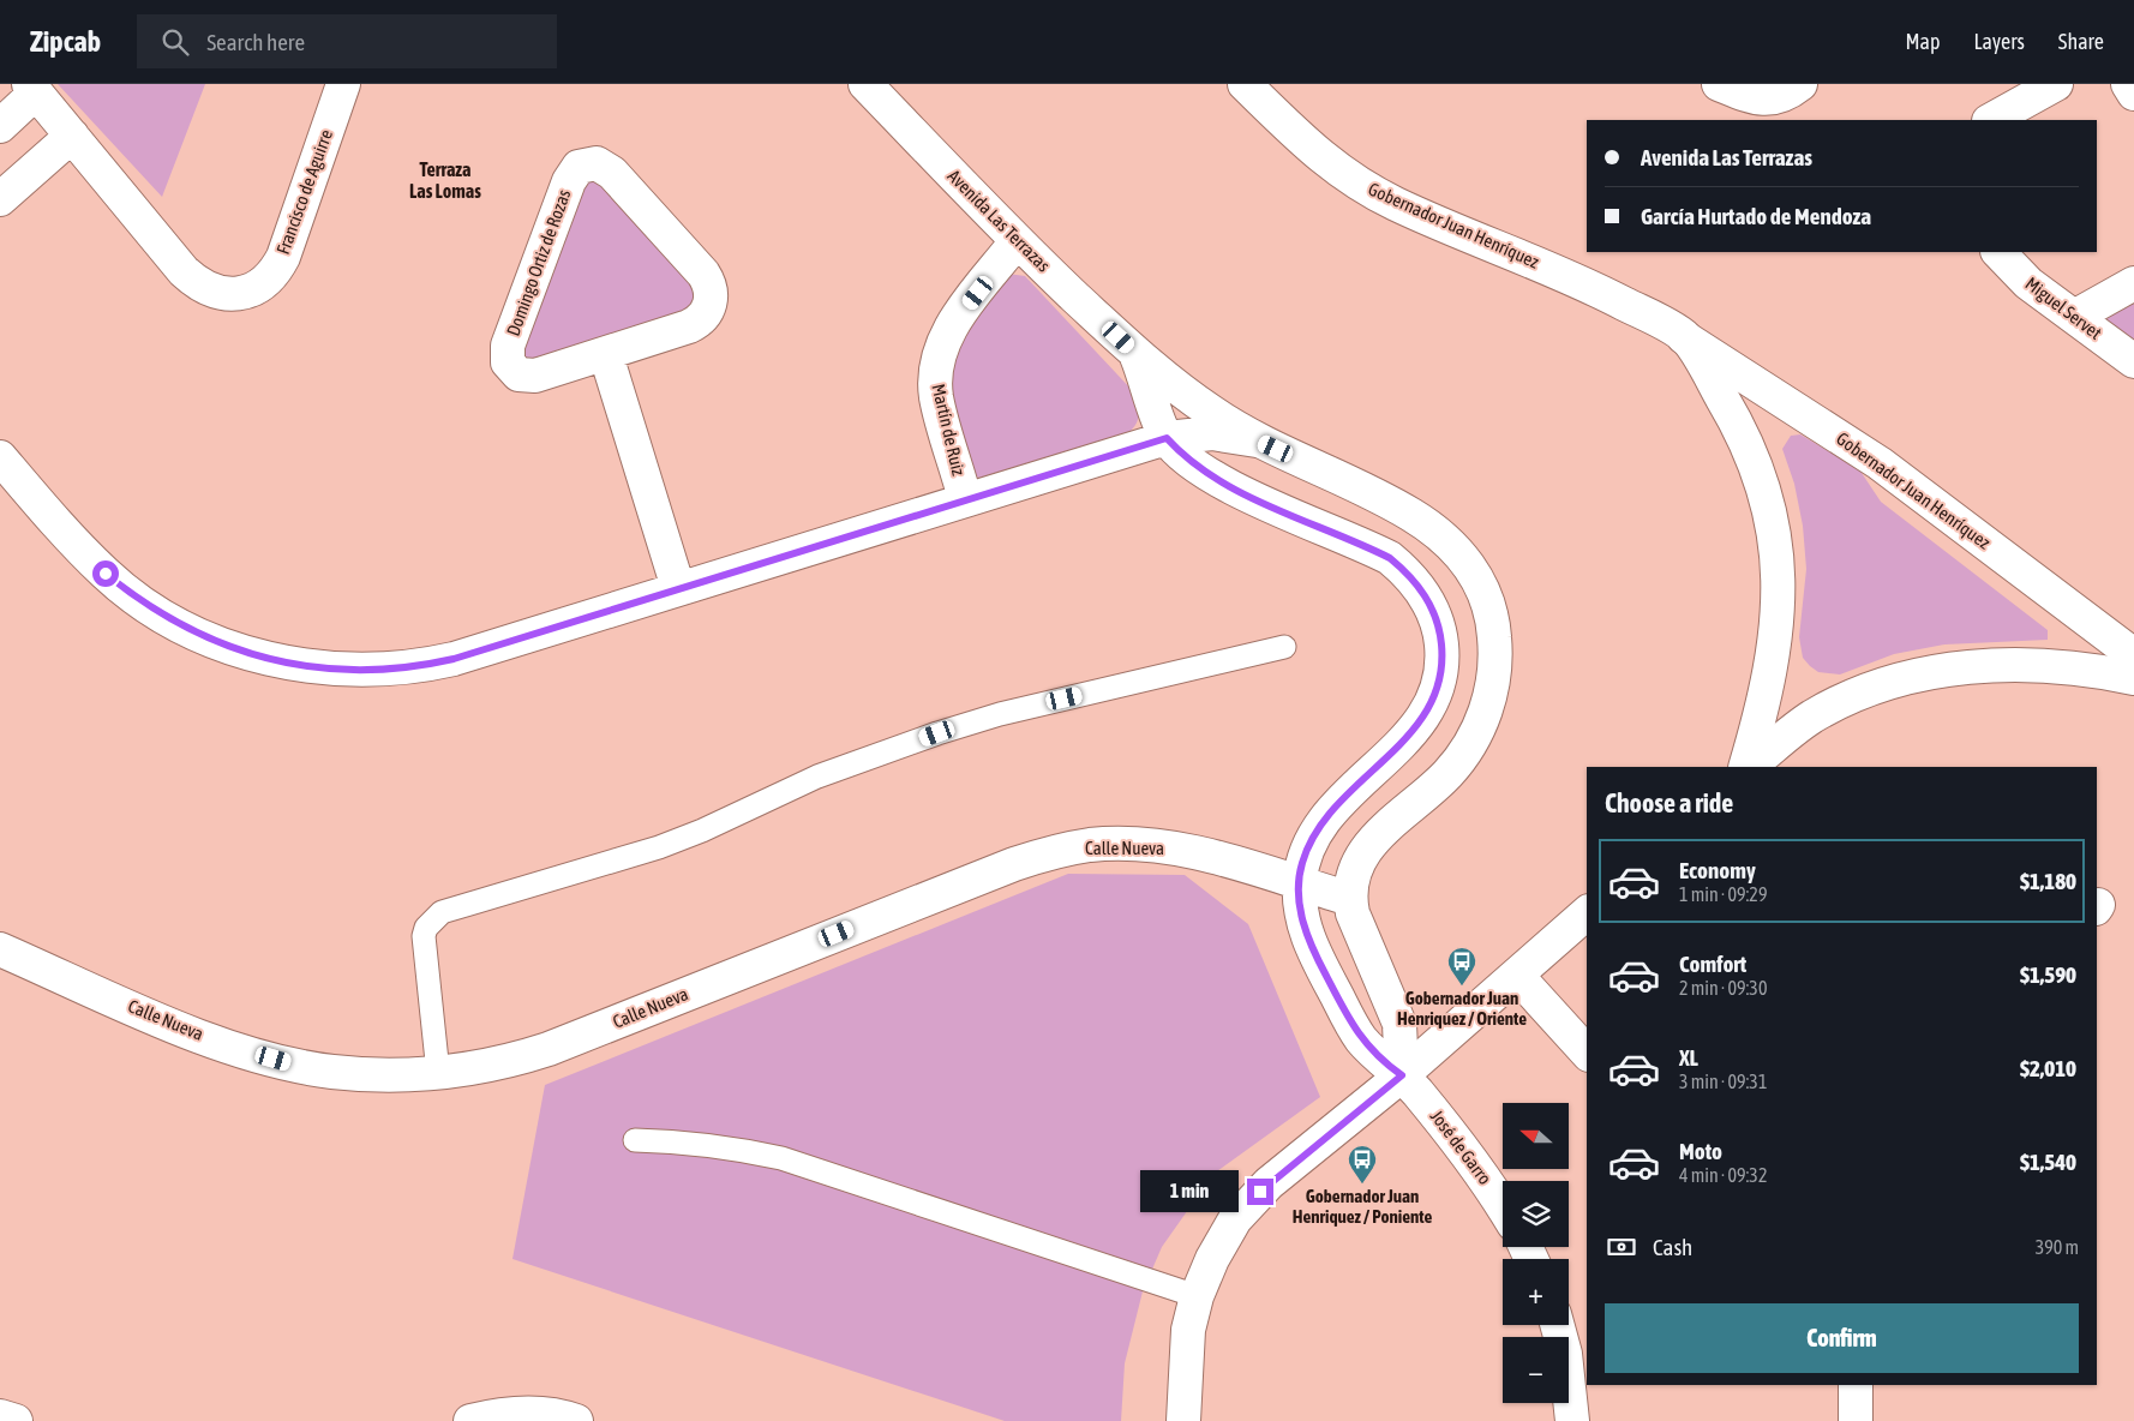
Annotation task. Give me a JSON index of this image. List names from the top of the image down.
{
  "streets": {
    "street": [
      "Francisco de Aguirre",
      "Avenida Las Terrazas",
      "Gobernador Juan Henríquez",
      "Domingo Ortiz de Rozas",
      "Miguel Servet",
      "Martín de Ruiz",
      "Calle Nueva",
      "José de Garro"
    ]
  },
  "crossings": [
    ["Avenida Las Terrazas", "Martín de Ruiz"],
    ["Avenida Las Terrazas", "Calle Nueva"],
    ["Avenida Las Terrazas", "José de Garro"]
  ],
  "districts": ["Terraza Las Lomas"],
  "places": {
    "bus stop": ["Gobernador Juan Henriquez / Oriente", "Gobernador Juan Henriquez / Poniente"]
  },
  "north": "left",
  "page": {
    "header": "Zipcab",
    "search": "Search here",
    "nav": ["Map", "Layers", "Share"],
    "banner": ["Avenida Las Terrazas", "García Hurtado de Mendoza"],
    "heading": "Choose a ride",
    "list": [
      {
        "name": "Economy",
        "note": "1 min · 09:29",
        "value": "$1,180"
      },
      {
        "name": "Comfort",
        "note": "2 min · 09:30",
        "value": "$1,590"
      },
      {
        "name": "XL",
        "note": "3 min · 09:31",
        "value": "$2,010"
      },
      {
        "name": "Moto",
        "note": "4 min · 09:32",
        "value": "$1,540"
      }
    ],
    "map_buttons": ["+", "−"],
    "bubble": "1 min",
    "pay": ["Cash", "390 m"],
    "buttons": "Confirm"
  }
}
